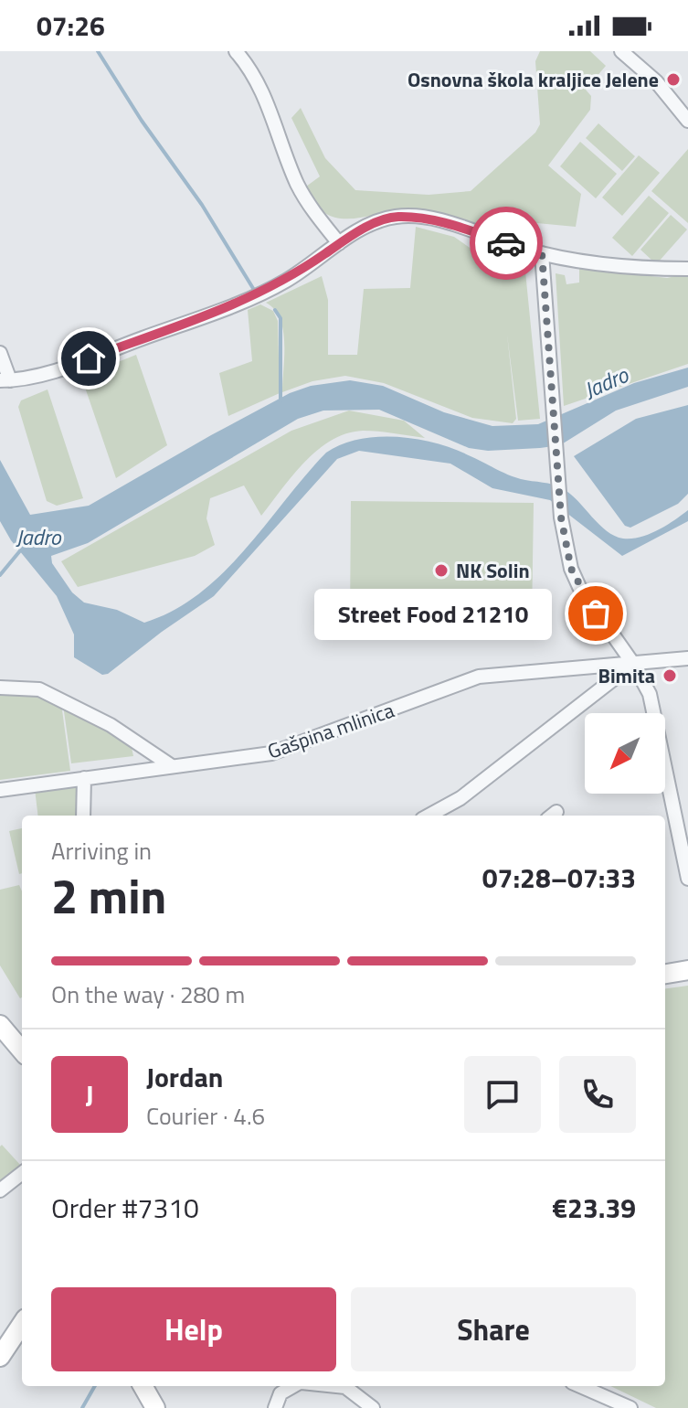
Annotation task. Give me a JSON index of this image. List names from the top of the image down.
{
  "streets": {
    "street": ["Gašpina mlinica"]
  },
  "water": ["Jadro"],
  "places": [
    "Osnovna škola kraljice Jelene",
    "NK Solin",
    "Street Food 21210",
    "Bimita"
  ],
  "north": "bottom left",
  "page": {
    "status": "07:26",
    "bubble": "Street Food 21210",
    "heading": ["2 min", "Arriving in", "07:28–07:33"],
    "panel": [
      "Jordan",
      "Courier · 4.6",
      "Order #7310",
      "€23.39"
    ],
    "bar": "On the way · 280 m",
    "round": "J",
    "buttons": ["Help", "Share"]
  }
}
